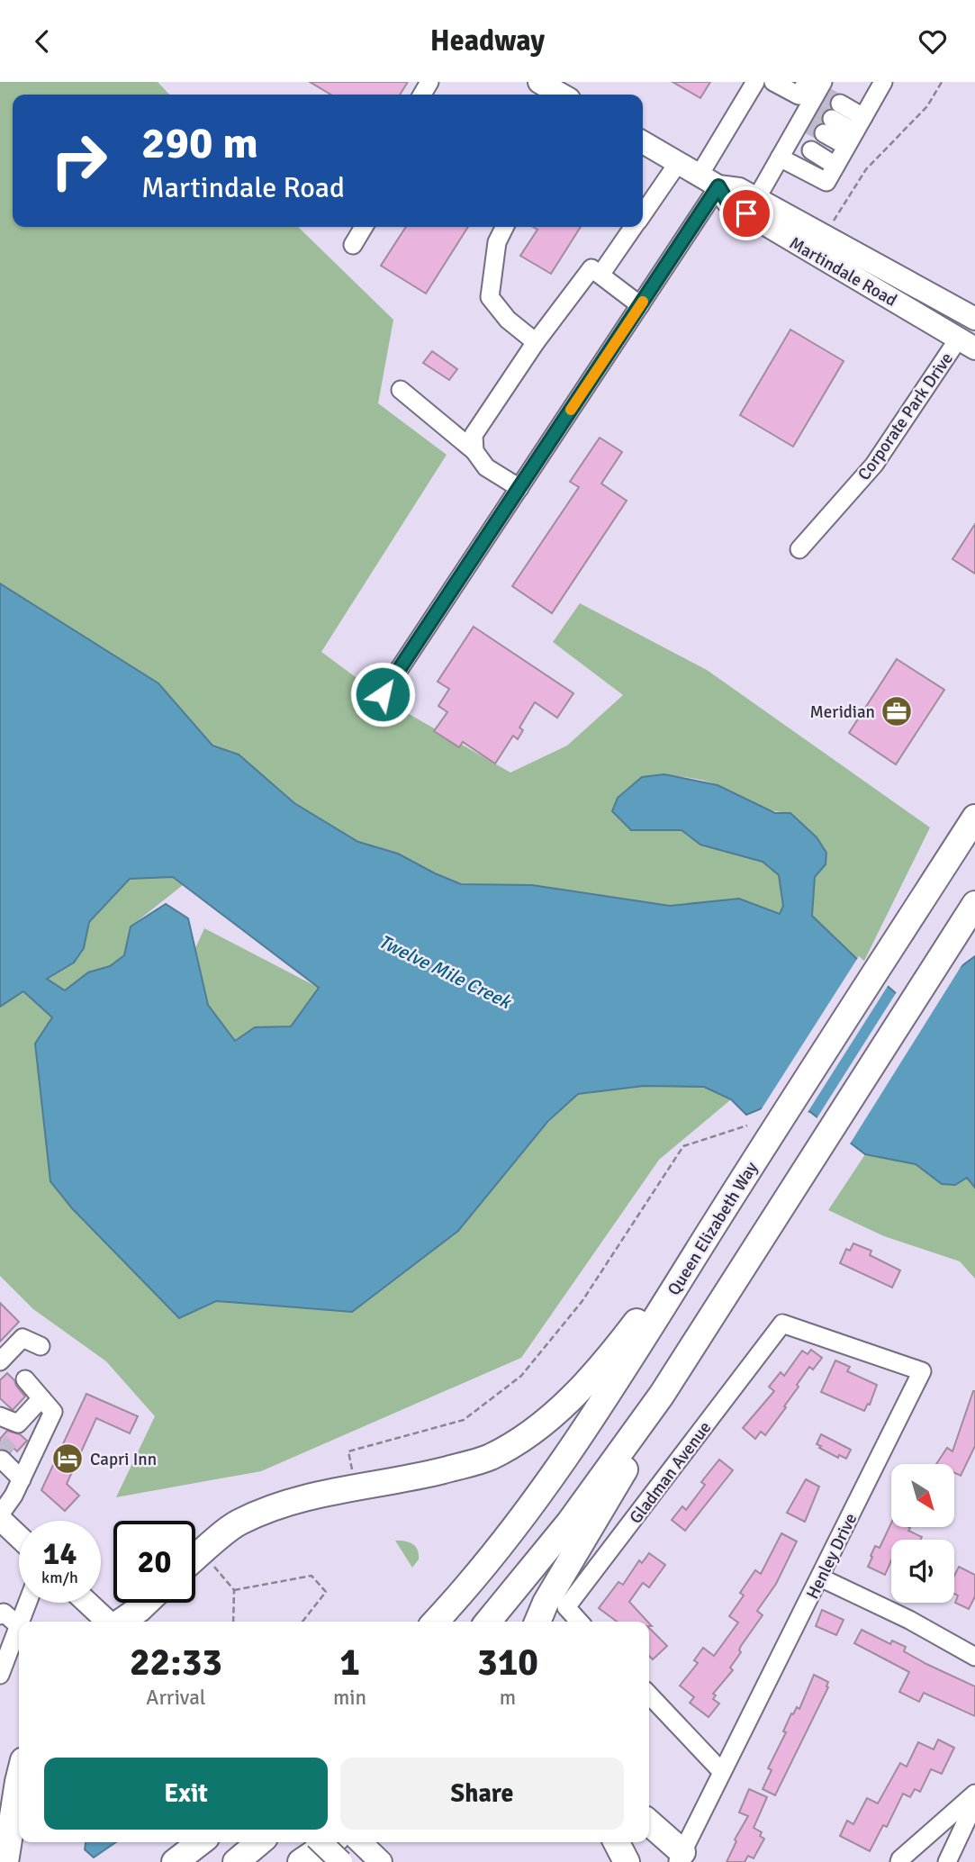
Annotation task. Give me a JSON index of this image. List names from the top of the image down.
{
  "streets": {
    "highway": ["Queen Elizabeth Way"],
    "main road": ["Martindale Road"],
    "street": ["Corporate Park Drive", "Gladman Avenue", "Henley Drive"]
  },
  "crossings": [
    ["Martindale Road", "Corporate Park Drive"],
    ["Gladman Avenue", "Henley Drive"]
  ],
  "water": ["Twelve Mile Creek"],
  "places": {
    "office": ["Meridian"],
    "hotel": ["Capri Inn"]
  },
  "north": "bottom right",
  "page": {
    "header": "Headway",
    "turn": ["290 m", "Martindale Road"],
    "speed": "14 km/h",
    "limit": "20",
    "eta": [
      "22:33",
      "Arrival",
      "1",
      "min",
      "310",
      "m"
    ],
    "buttons": ["Exit", "Share"]
  }
}
